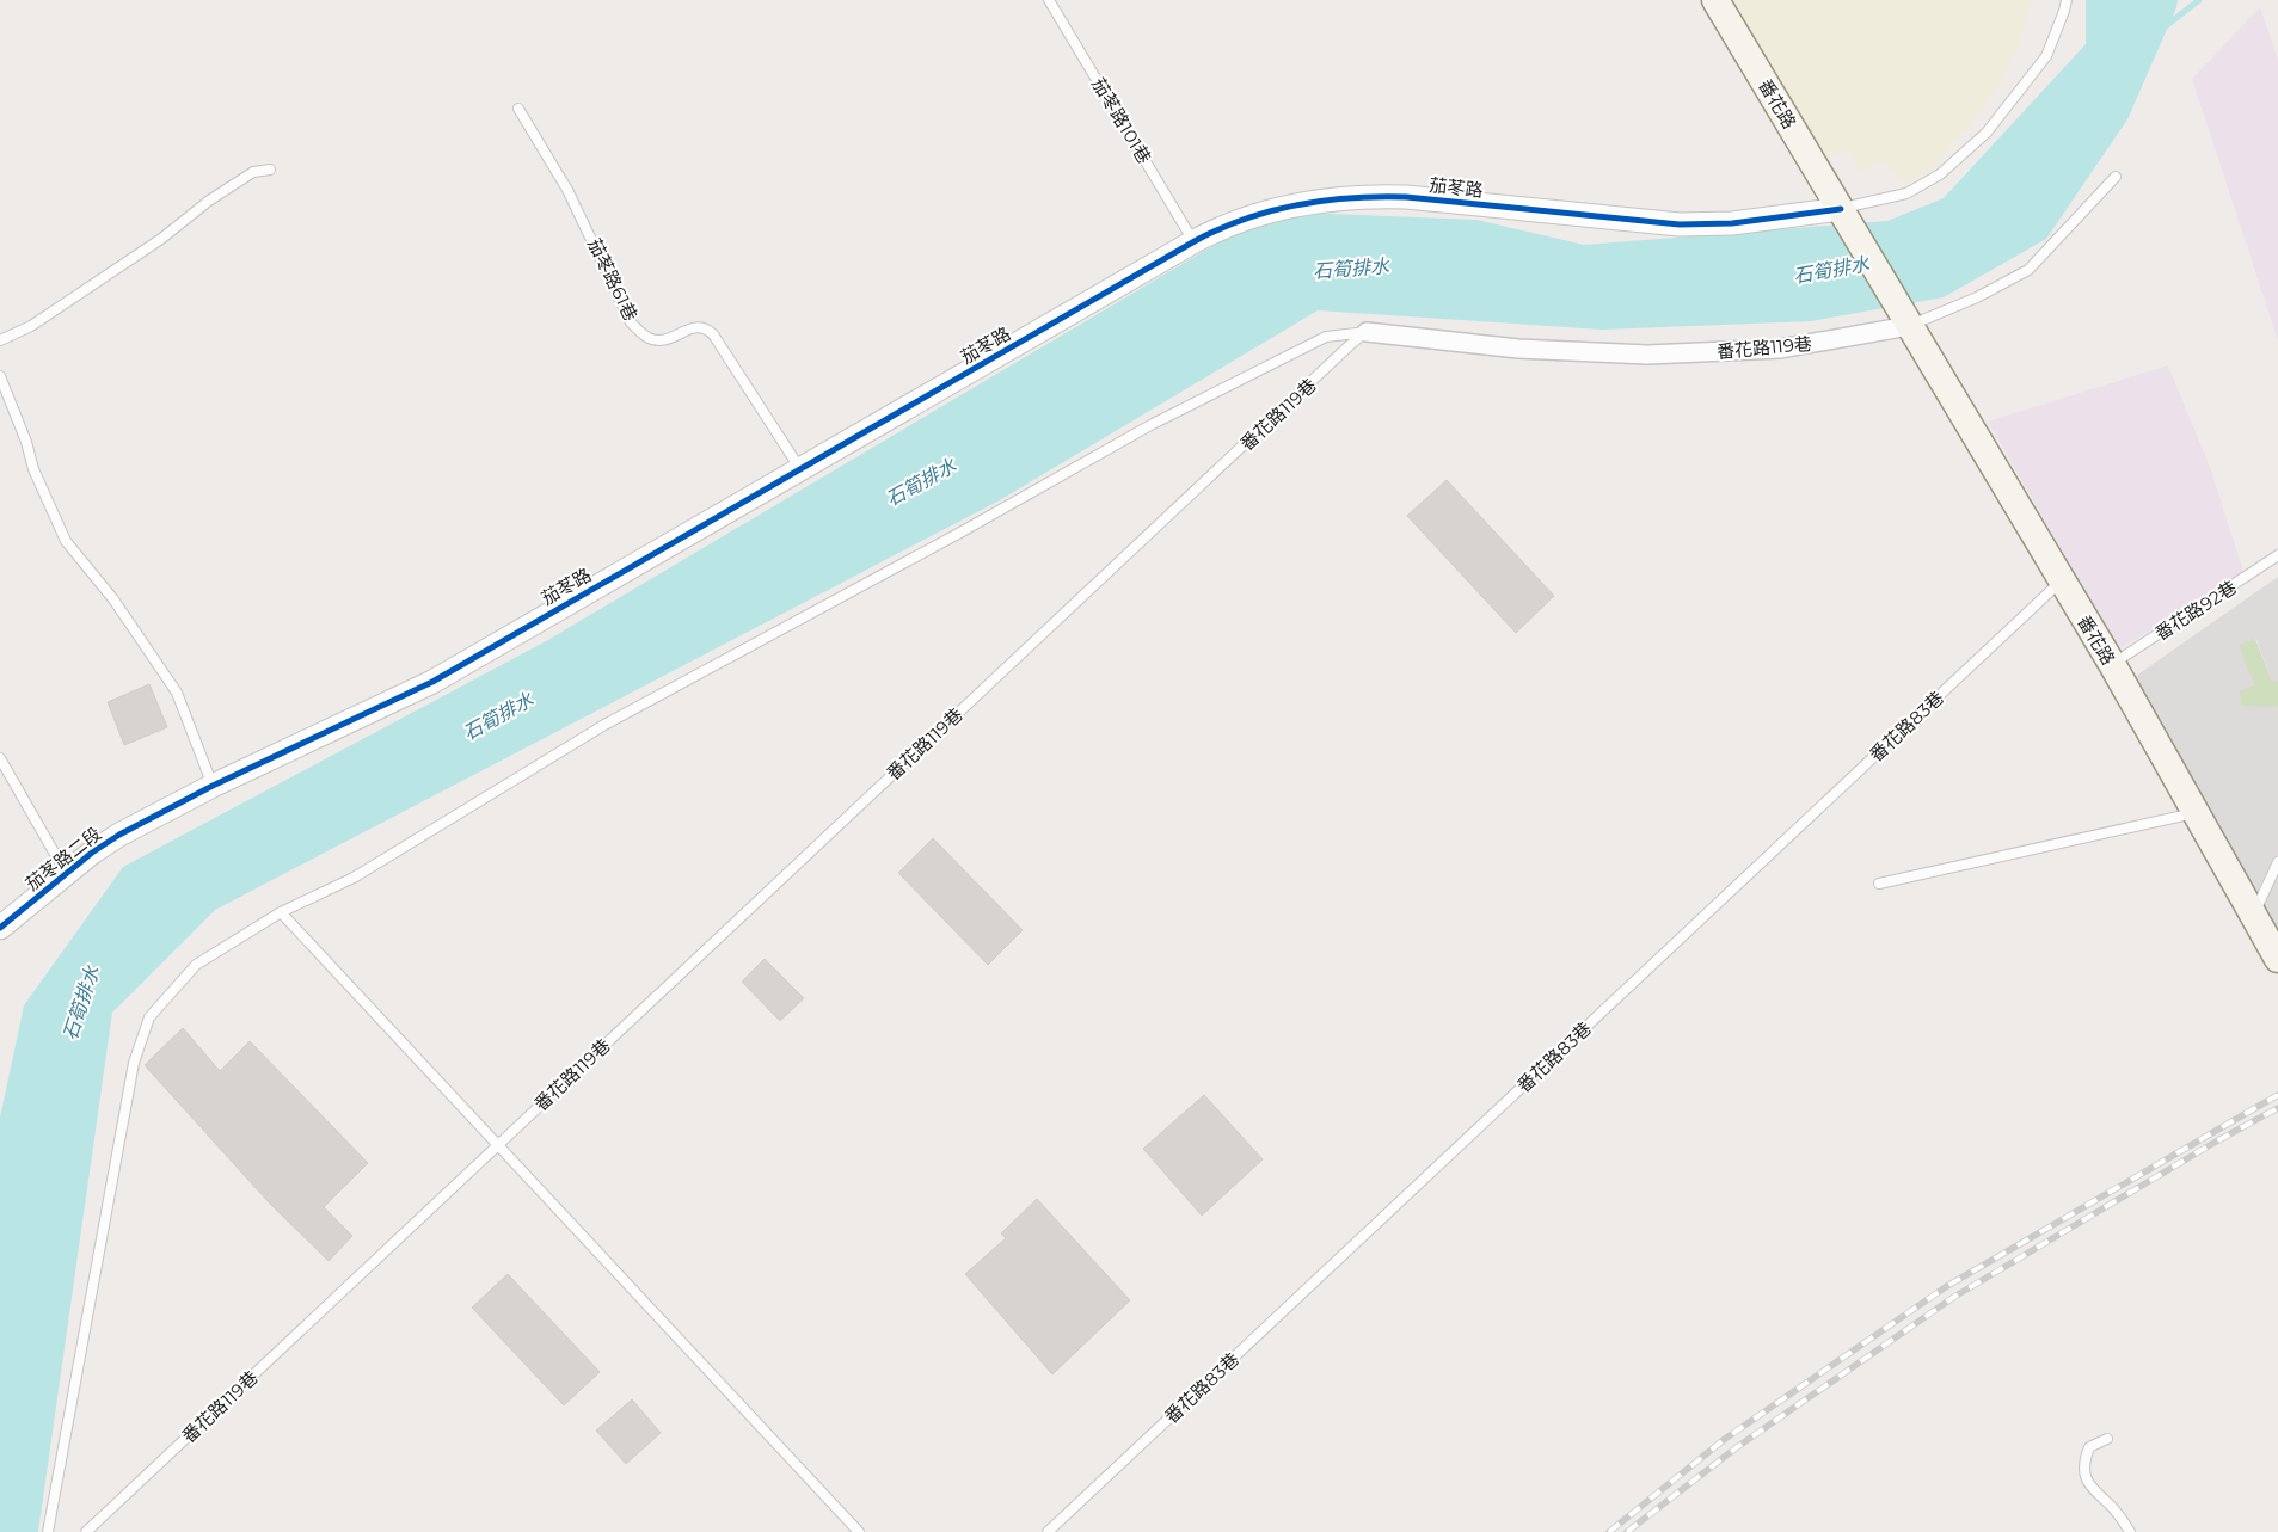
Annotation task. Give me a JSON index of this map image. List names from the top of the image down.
{
  "streets": {
    "main road": ["番花路"],
    "street": ["茄苳路", "番花路119巷", "茄苳路二段"],
    "lane": [
      "茄苳路101巷",
      "茄苳路61巷",
      "番花路92巷",
      "番花路83巷"
    ]
  },
  "crossings": [
    ["番花路", "茄苳路"],
    ["番花路", "番花路119巷"],
    ["番花路", "番花路92巷"],
    ["番花路", "番花路83巷"],
    ["茄苳路101巷", "茄苳路"],
    ["茄苳路", "茄苳路61巷"],
    ["茄苳路", "茄苳路二段"]
  ],
  "water": ["石筍排水"]
}
